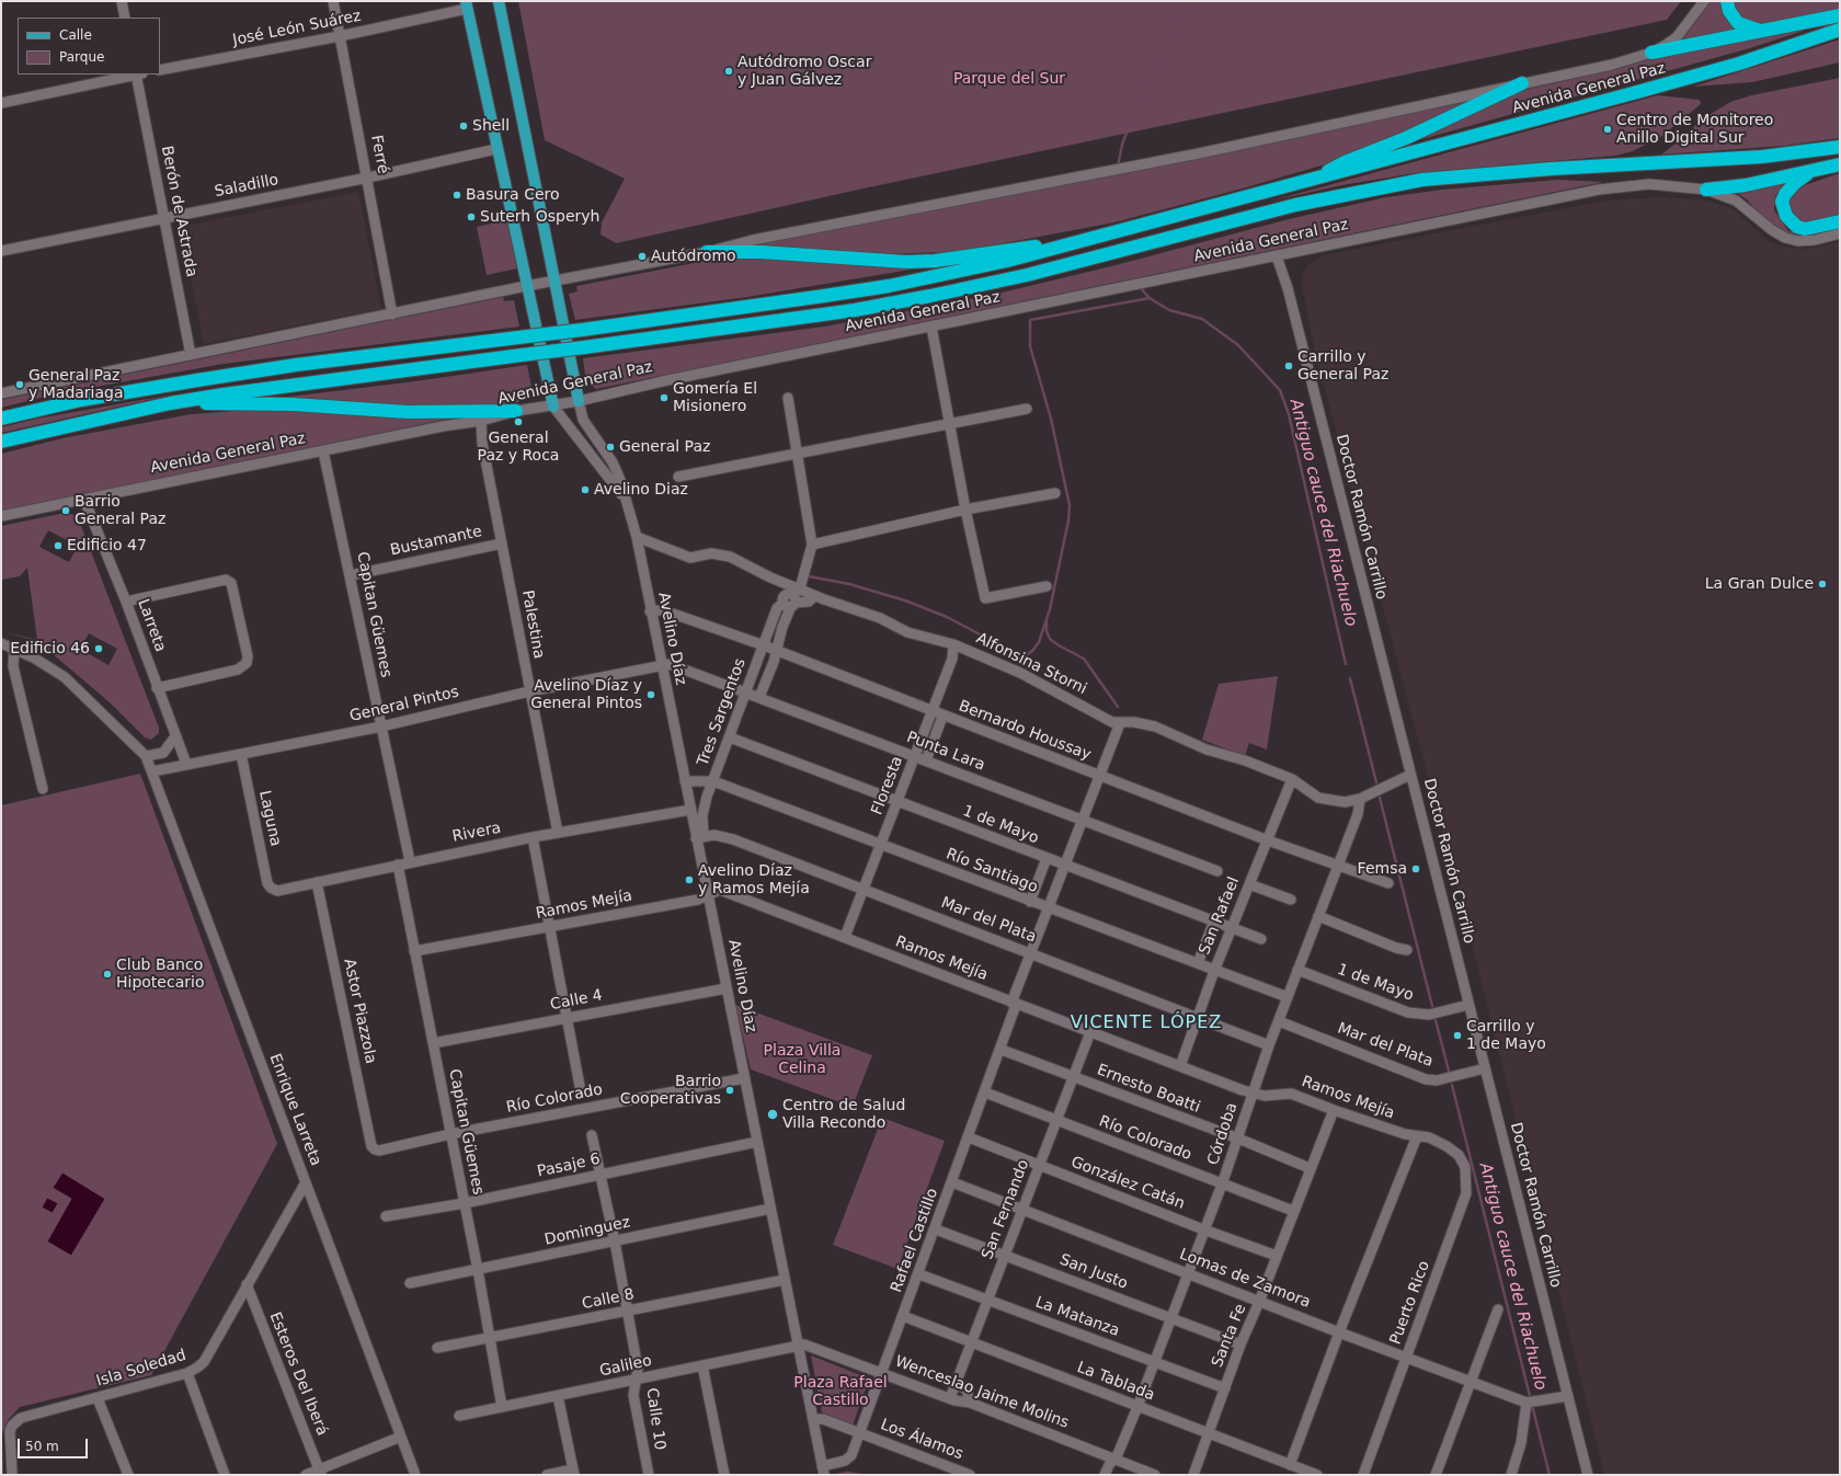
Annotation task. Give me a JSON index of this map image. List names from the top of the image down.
{
  "streets": {
    "highway": ["Avenida General Paz"],
    "street": [
      "José León Suárez",
      "Ferré",
      "Saladillo",
      "Berón de Astrada",
      "Doctor Ramón Carrillo",
      "Bustamante",
      "Capitan Güemes",
      "Palestina",
      "Larreta",
      "Avelino Díaz",
      "Alfonsina Storni",
      "General Pintos",
      "Tres Sargentos",
      "Bernardo Houssay",
      "Punta Lara",
      "Floresta",
      "Laguna",
      "1 de Mayo",
      "Rivera",
      "Río Santiago",
      "Ramos Mejía",
      "San Rafael",
      "Mar del Plata",
      "Calle 4",
      "Astor Piazzola",
      "Ernesto Boatti",
      "Río Colorado",
      "Enrique Larreta",
      "Córdoba",
      "Pasaje 6",
      "González Catán",
      "San Fernando",
      "Dominguez",
      "Rafael Castillo",
      "San Justo",
      "Lomas de Zamora",
      "Calle 8",
      "Puerto Rico",
      "La Matanza",
      "Santa Fe",
      "Galileo",
      "Isla Soledad",
      "Esteros Del Iberá",
      "La Tablada",
      "Wenceslao Jaime Molins",
      "Calle 10",
      "Los Álamos"
    ]
  },
  "crossings": [
    ["José León Suárez", "Ferré"],
    ["Avenida General Paz", "Ferré"],
    ["Avenida General Paz", "Berón de Astrada"],
    ["Avenida General Paz", "Doctor Ramón Carrillo"],
    ["Avenida General Paz", "Capitan Güemes"],
    ["Avenida General Paz", "Palestina"],
    ["Avenida General Paz", "Larreta"],
    ["Avenida General Paz", "Avelino Díaz"],
    ["Ferré", "Saladillo"],
    ["Saladillo", "Berón de Astrada"],
    ["Doctor Ramón Carrillo", "Alfonsina Storni"],
    ["Doctor Ramón Carrillo", "1 de Mayo"],
    ["Doctor Ramón Carrillo", "Mar del Plata"],
    ["Bustamante", "Capitan Güemes"],
    ["Bustamante", "Palestina"],
    ["Capitan Güemes", "General Pintos"],
    ["Capitan Güemes", "Rivera"],
    ["Capitan Güemes", "Ramos Mejía"],
    ["Capitan Güemes", "Calle 4"],
    ["Capitan Güemes", "Río Colorado"],
    ["Capitan Güemes", "Pasaje 6"],
    ["Capitan Güemes", "Dominguez"],
    ["Capitan Güemes", "Calle 8"],
    ["Capitan Güemes", "Galileo"],
    ["Palestina", "General Pintos"],
    ["Palestina", "Rivera"],
    ["Larreta", "General Pintos"],
    ["Avelino Díaz", "Alfonsina Storni"],
    ["Avelino Díaz", "General Pintos"],
    ["Avelino Díaz", "Tres Sargentos"],
    ["Avelino Díaz", "Bernardo Houssay"],
    ["Avelino Díaz", "Punta Lara"],
    ["Avelino Díaz", "Rivera"],
    ["Avelino Díaz", "Río Santiago"],
    ["Avelino Díaz", "Ramos Mejía"],
    ["Avelino Díaz", "Mar del Plata"],
    ["Avelino Díaz", "Calle 4"],
    ["Avelino Díaz", "Río Colorado"],
    ["Avelino Díaz", "Pasaje 6"],
    ["Avelino Díaz", "Dominguez"],
    ["Avelino Díaz", "Rafael Castillo"],
    ["Avelino Díaz", "Calle 8"],
    ["Avelino Díaz", "Galileo"],
    ["Avelino Díaz", "Wenceslao Jaime Molins"],
    ["Avelino Díaz", "Los Álamos"],
    ["Alfonsina Storni", "Floresta"],
    ["Alfonsina Storni", "San Rafael"],
    ["Alfonsina Storni", "Córdoba"],
    ["Alfonsina Storni", "Rafael Castillo"],
    ["General Pintos", "Punta Lara"],
    ["General Pintos", "Laguna"],
    ["General Pintos", "Enrique Larreta"],
    ["Tres Sargentos", "Bernardo Houssay"],
    ["Tres Sargentos", "Punta Lara"],
    ["Tres Sargentos", "1 de Mayo"],
    ["Tres Sargentos", "Río Santiago"],
    ["Tres Sargentos", "Mar del Plata"],
    ["Bernardo Houssay", "Floresta"],
    ["Bernardo Houssay", "San Rafael"],
    ["Bernardo Houssay", "Córdoba"],
    ["Bernardo Houssay", "Rafael Castillo"],
    ["Punta Lara", "Floresta"],
    ["Punta Lara", "Rafael Castillo"],
    ["Floresta", "1 de Mayo"],
    ["Floresta", "Río Santiago"],
    ["Floresta", "Ramos Mejía"],
    ["Floresta", "Mar del Plata"],
    ["Laguna", "Rivera"],
    ["1 de Mayo", "San Rafael"],
    ["1 de Mayo", "Córdoba"],
    ["1 de Mayo", "Rafael Castillo"],
    ["Rivera", "Astor Piazzola"],
    ["Río Santiago", "San Rafael"],
    ["Río Santiago", "Córdoba"],
    ["Río Santiago", "Rafael Castillo"],
    ["Ramos Mejía", "San Rafael"],
    ["Ramos Mejía", "Córdoba"],
    ["Ramos Mejía", "San Fernando"],
    ["Ramos Mejía", "Rafael Castillo"],
    ["Ramos Mejía", "Puerto Rico"],
    ["Ramos Mejía", "Santa Fe"],
    ["San Rafael", "Mar del Plata"],
    ["Mar del Plata", "Córdoba"],
    ["Mar del Plata", "Rafael Castillo"],
    ["Astor Piazzola", "Río Colorado"],
    ["Ernesto Boatti", "Córdoba"],
    ["Ernesto Boatti", "San Fernando"],
    ["Ernesto Boatti", "Rafael Castillo"],
    ["Ernesto Boatti", "Santa Fe"],
    ["Río Colorado", "Córdoba"],
    ["Río Colorado", "San Fernando"],
    ["Río Colorado", "Rafael Castillo"],
    ["Río Colorado", "Santa Fe"],
    ["Enrique Larreta", "Isla Soledad"],
    ["Córdoba", "González Catán"],
    ["Córdoba", "San Justo"],
    ["Córdoba", "Lomas de Zamora"],
    ["Córdoba", "La Matanza"],
    ["Córdoba", "La Tablada"],
    ["Córdoba", "Wenceslao Jaime Molins"],
    ["Pasaje 6", "Calle 10"],
    ["González Catán", "San Fernando"],
    ["González Catán", "Rafael Castillo"],
    ["González Catán", "Santa Fe"],
    ["San Fernando", "San Justo"],
    ["San Fernando", "Lomas de Zamora"],
    ["San Fernando", "La Matanza"],
    ["San Fernando", "La Tablada"],
    ["San Fernando", "Wenceslao Jaime Molins"],
    ["Dominguez", "Calle 10"],
    ["Rafael Castillo", "San Justo"],
    ["Rafael Castillo", "Lomas de Zamora"],
    ["Rafael Castillo", "La Matanza"],
    ["Rafael Castillo", "La Tablada"],
    ["Rafael Castillo", "Wenceslao Jaime Molins"],
    ["Rafael Castillo", "Los Álamos"],
    ["San Justo", "Santa Fe"],
    ["Lomas de Zamora", "Puerto Rico"],
    ["Lomas de Zamora", "Santa Fe"],
    ["Calle 8", "Calle 10"],
    ["La Matanza", "Santa Fe"],
    ["Santa Fe", "La Tablada"],
    ["Galileo", "Wenceslao Jaime Molins"],
    ["Galileo", "Calle 10"],
    ["Isla Soledad", "Esteros Del Iberá"]
  ],
  "districts": ["VICENTE LÓPEZ"],
  "water": ["Antiguo cauce del Riachuelo"],
  "parks": ["Parque del Sur", "Plaza Villa Celina", "Plaza Rafael Castillo"],
  "places": [
    "Autódromo Oscar y Juan Gálvez",
    "Shell",
    "Centro de Monitoreo Anillo Digital Sur",
    "Basura Cero",
    "Suterh Osperyh",
    "Autódromo",
    "Carrillo y General Paz",
    "General Paz y Madariaga",
    "Gomería El Misionero",
    "General Paz y Roca",
    "General Paz",
    "Avelino Diaz",
    "Barrio General Paz",
    "Edificio 47",
    "La Gran Dulce",
    "Edificio 46",
    "Avelino Díaz y General Pintos",
    "Femsa",
    "Avelino Díaz y Ramos Mejía",
    "Club Banco Hipotecario",
    "Carrillo y 1 de Mayo",
    "Barrio Cooperativas",
    "Centro de Salud Villa Recondo"
  ],
  "legend": ["Calle", "Parque"],
  "scale_bar": "50 m"
}
